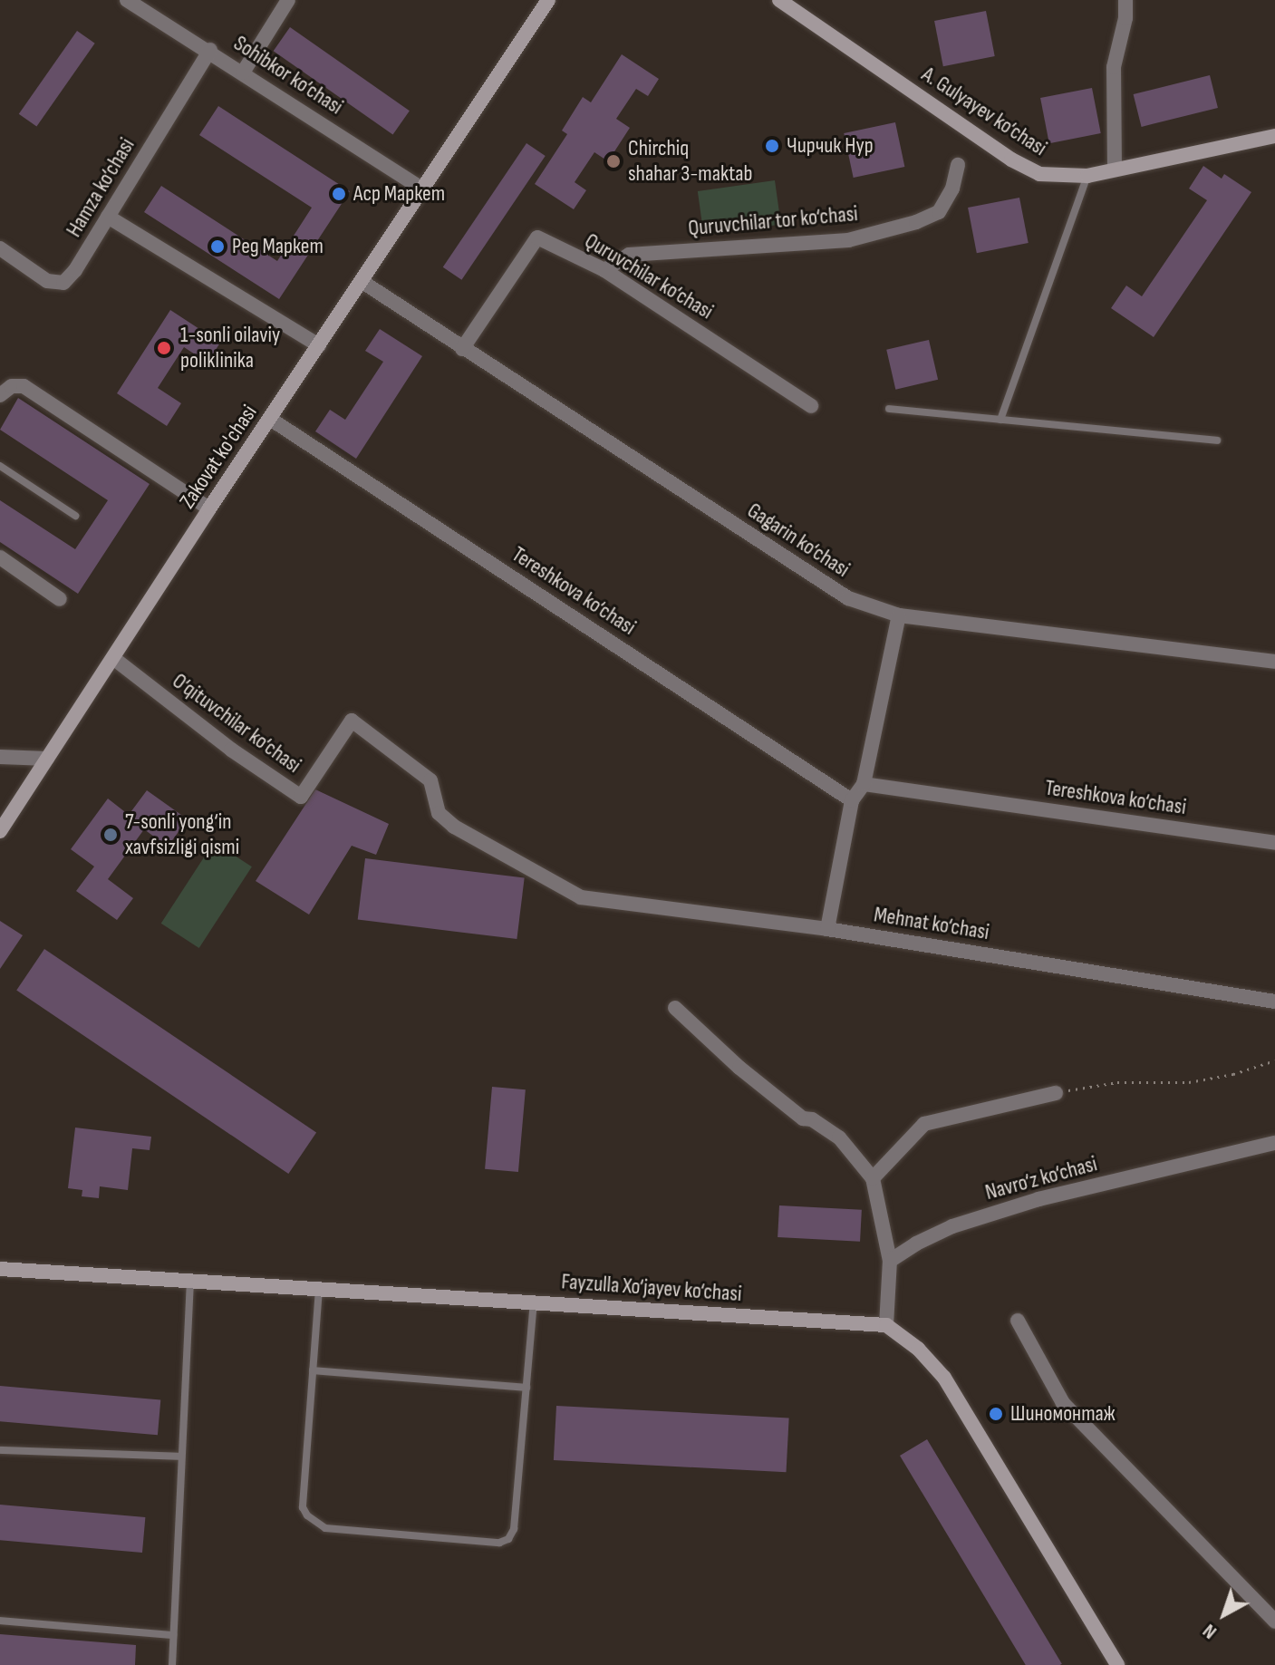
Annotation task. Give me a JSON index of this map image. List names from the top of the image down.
{
  "streets": {
    "main road": ["A. Gulyayev ko‘chasi", "Zakovat ko'chasi", "Fayzulla Xo‘jayev ko‘chasi"],
    "street": [
      "Sohibkor ko‘chasi",
      "Hamza ko‘chasi",
      "Quruvchilar tor ko‘chasi",
      "Quruvchilar ko‘chasi",
      "Gagarin ko‘chasi",
      "Tereshkova ko‘chasi",
      "O‘qituvchilar ko‘chasi",
      "Mehnat ko‘chasi",
      "Navro‘z ko‘chasi"
    ]
  },
  "crossings": [
    ["Sohibkor ko‘chasi", "Hamza ko‘chasi"],
    ["Sohibkor ko‘chasi", "Zakovat ko'chasi"],
    ["Quruvchilar tor ko‘chasi", "Quruvchilar ko‘chasi"],
    ["Quruvchilar ko‘chasi", "Gagarin ko‘chasi"],
    ["Zakovat ko'chasi", "Gagarin ko‘chasi"],
    ["Zakovat ko'chasi", "Tereshkova ko‘chasi"],
    ["Zakovat ko'chasi", "O‘qituvchilar ko‘chasi"],
    ["O‘qituvchilar ko‘chasi", "Mehnat ko‘chasi"]
  ],
  "places": [
    "Чирчик Нур",
    "Chirchiq shahar 3-maktab",
    "Аср Маркет",
    "Ред Маркет",
    "1-sonli oilaviy poliklinika",
    "7-sonli yong‘in xavfsizligi qismi",
    "Шиномонтаж"
  ],
  "north": "bottom left"
}
